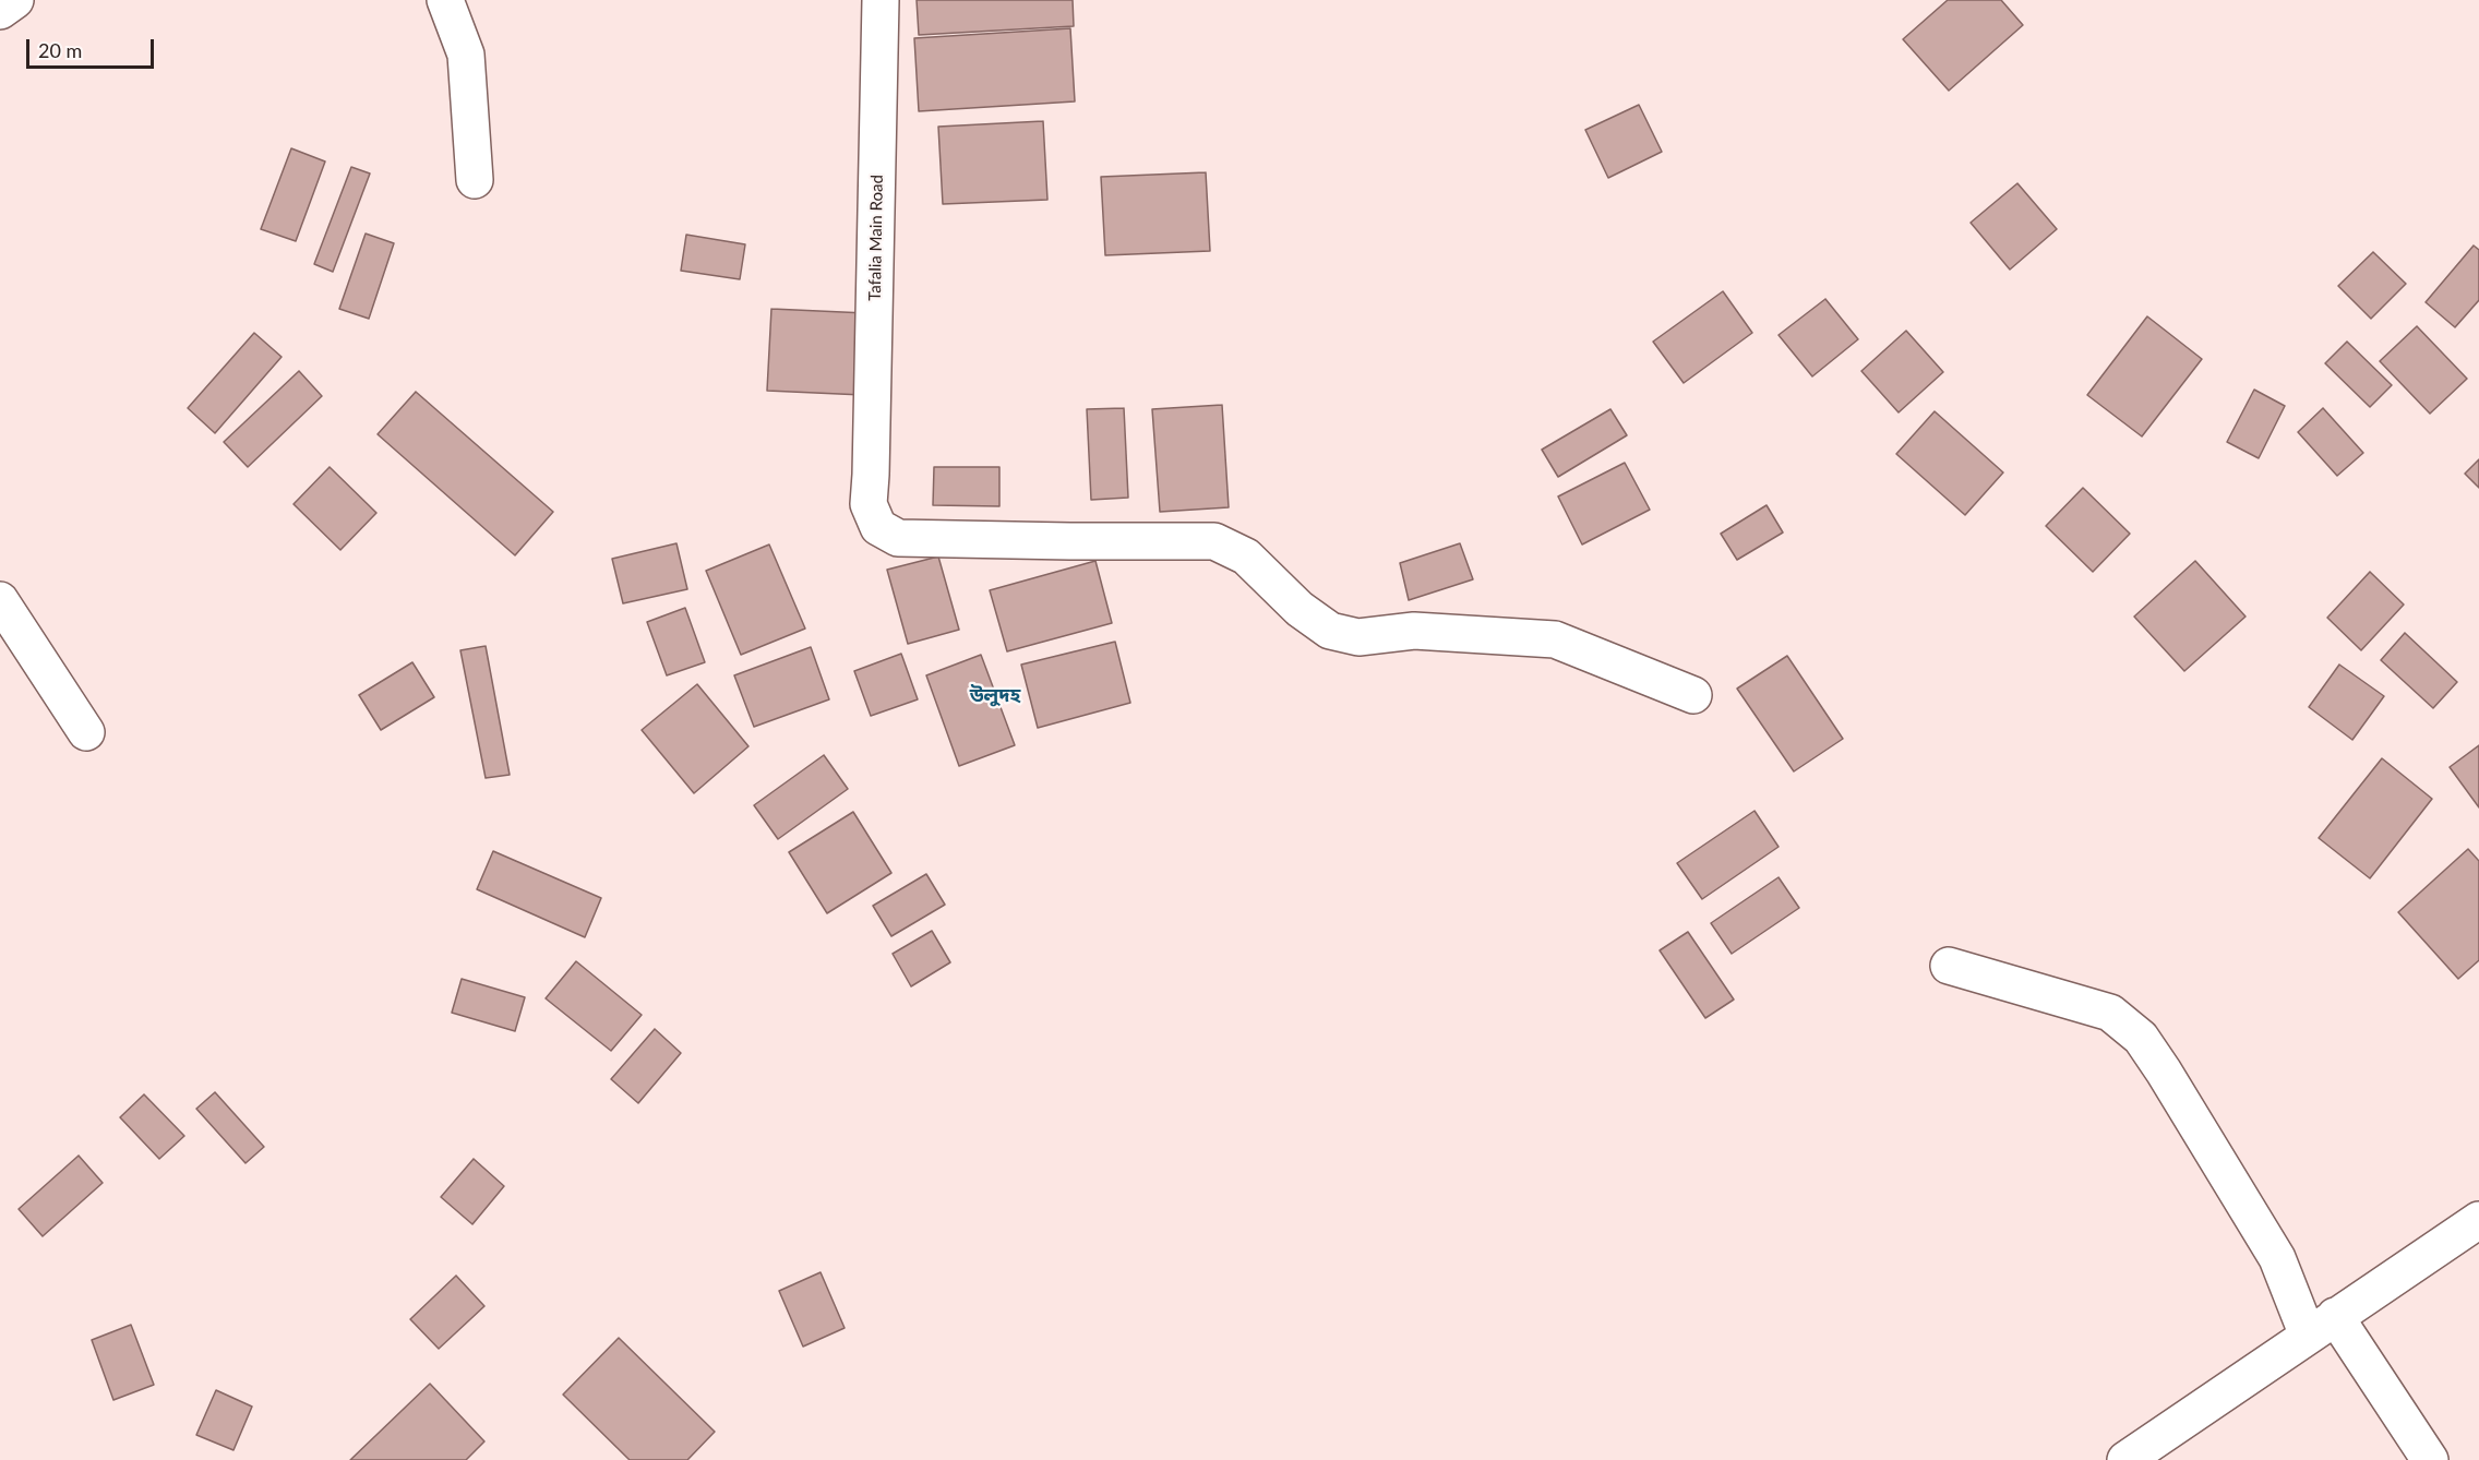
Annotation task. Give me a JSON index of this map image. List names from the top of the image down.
{
  "streets": {
    "street": ["Tafalia Main Road"]
  },
  "districts": ["উলুদহ"],
  "scale_bar": "20 m"
}
